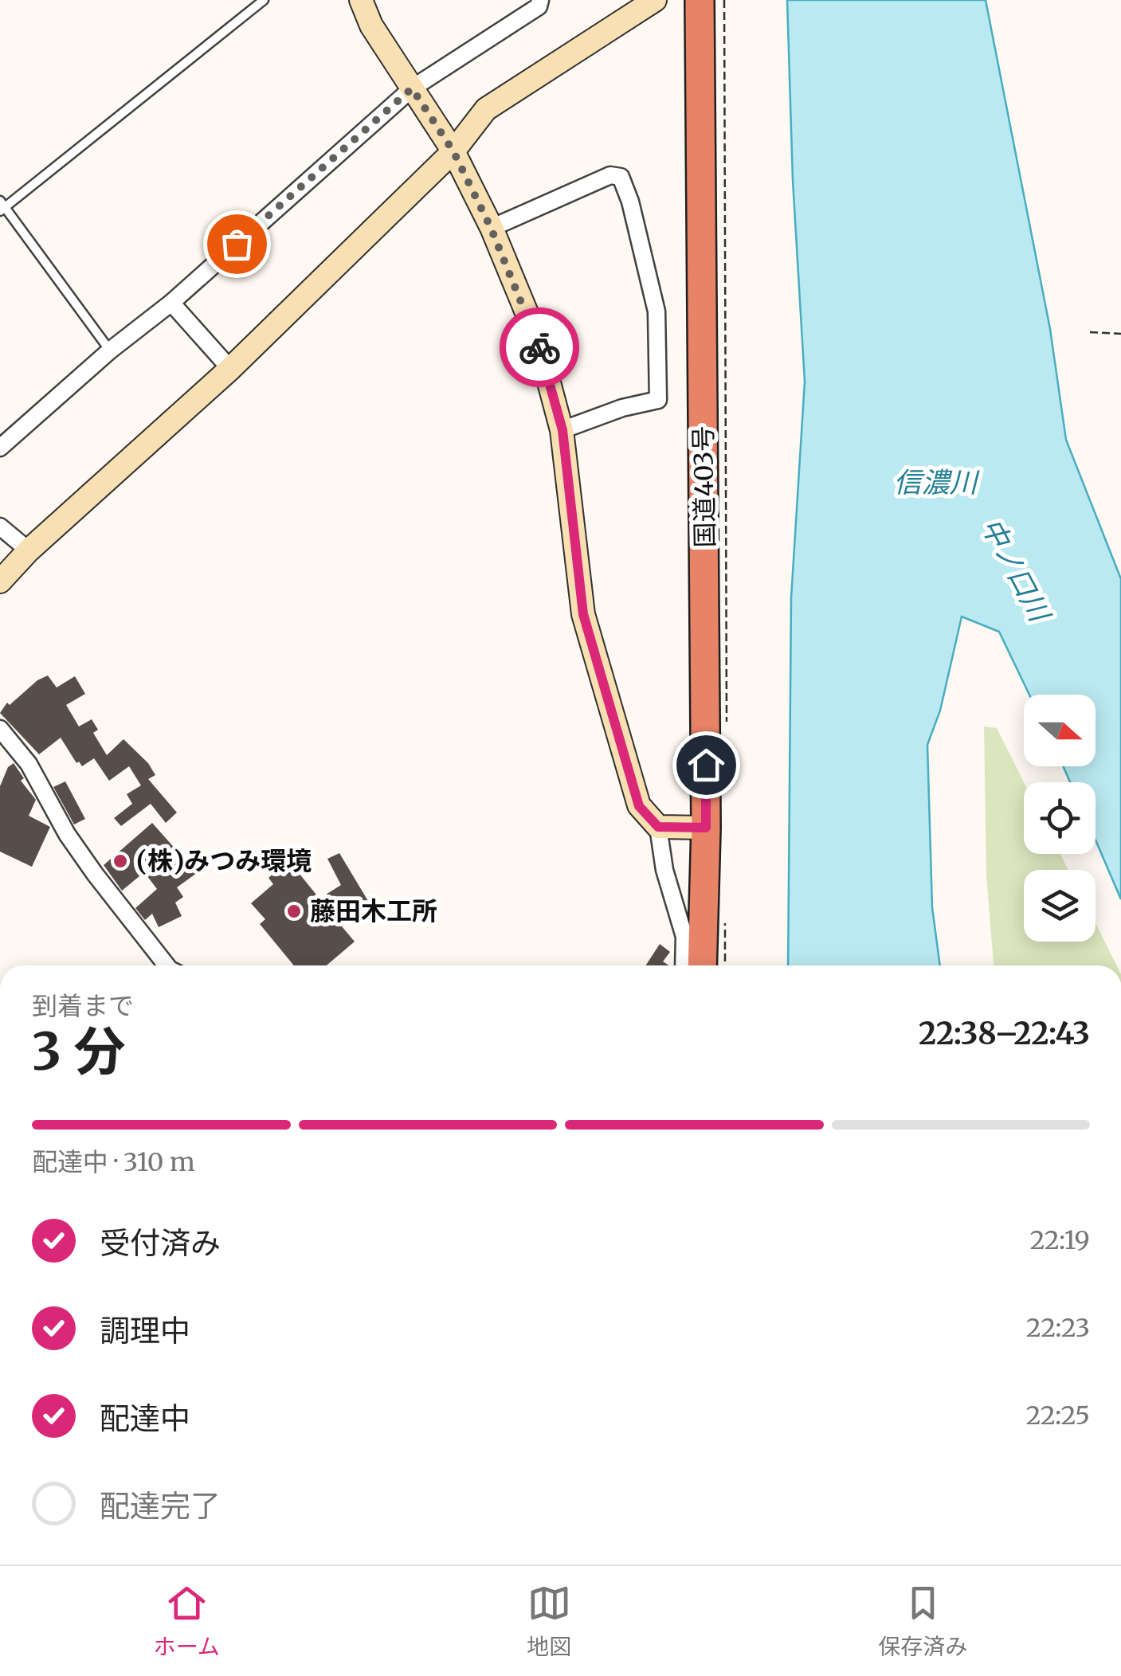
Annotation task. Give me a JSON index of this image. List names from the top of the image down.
{
  "streets": {
    "highway": ["国道403号"]
  },
  "water": ["信濃川", "中ノ口川"],
  "places": ["(株)みつみ環境", "藤田木工所"],
  "north": "right",
  "page": {
    "heading": ["3 分", "到着まで", "22:38–22:43"],
    "bar": "配達中 · 310 m",
    "list": [
      ["受付済み", "22:19"],
      ["調理中", "22:23"],
      ["配達中", "22:25"],
      "配達完了"
    ],
    "tabs": ["ホーム", "地図", "保存済み"]
  }
}
